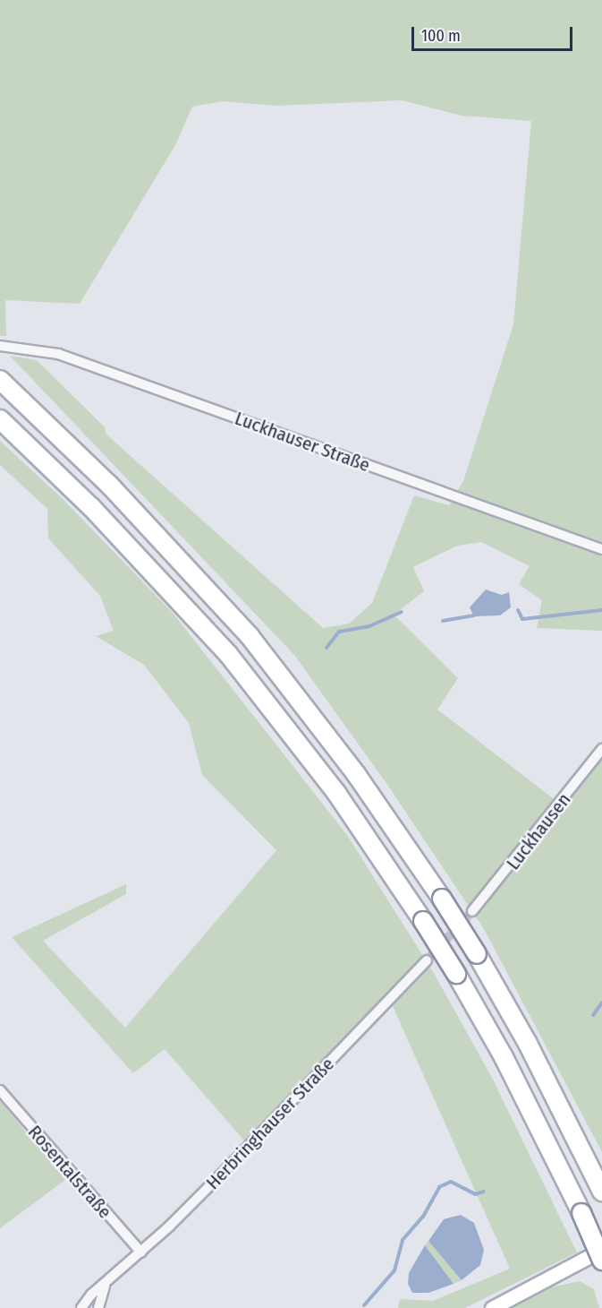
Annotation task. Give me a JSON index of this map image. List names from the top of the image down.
{
  "streets": {
    "street": [
      "Luckhauser Straße",
      "Luckhausen",
      "Herbringhauser Straße",
      "Rosentalstraße"
    ]
  },
  "crossings": [
    ["Herbringhauser Straße", "Rosentalstraße"]
  ],
  "scale_bar": "100 m"
}
